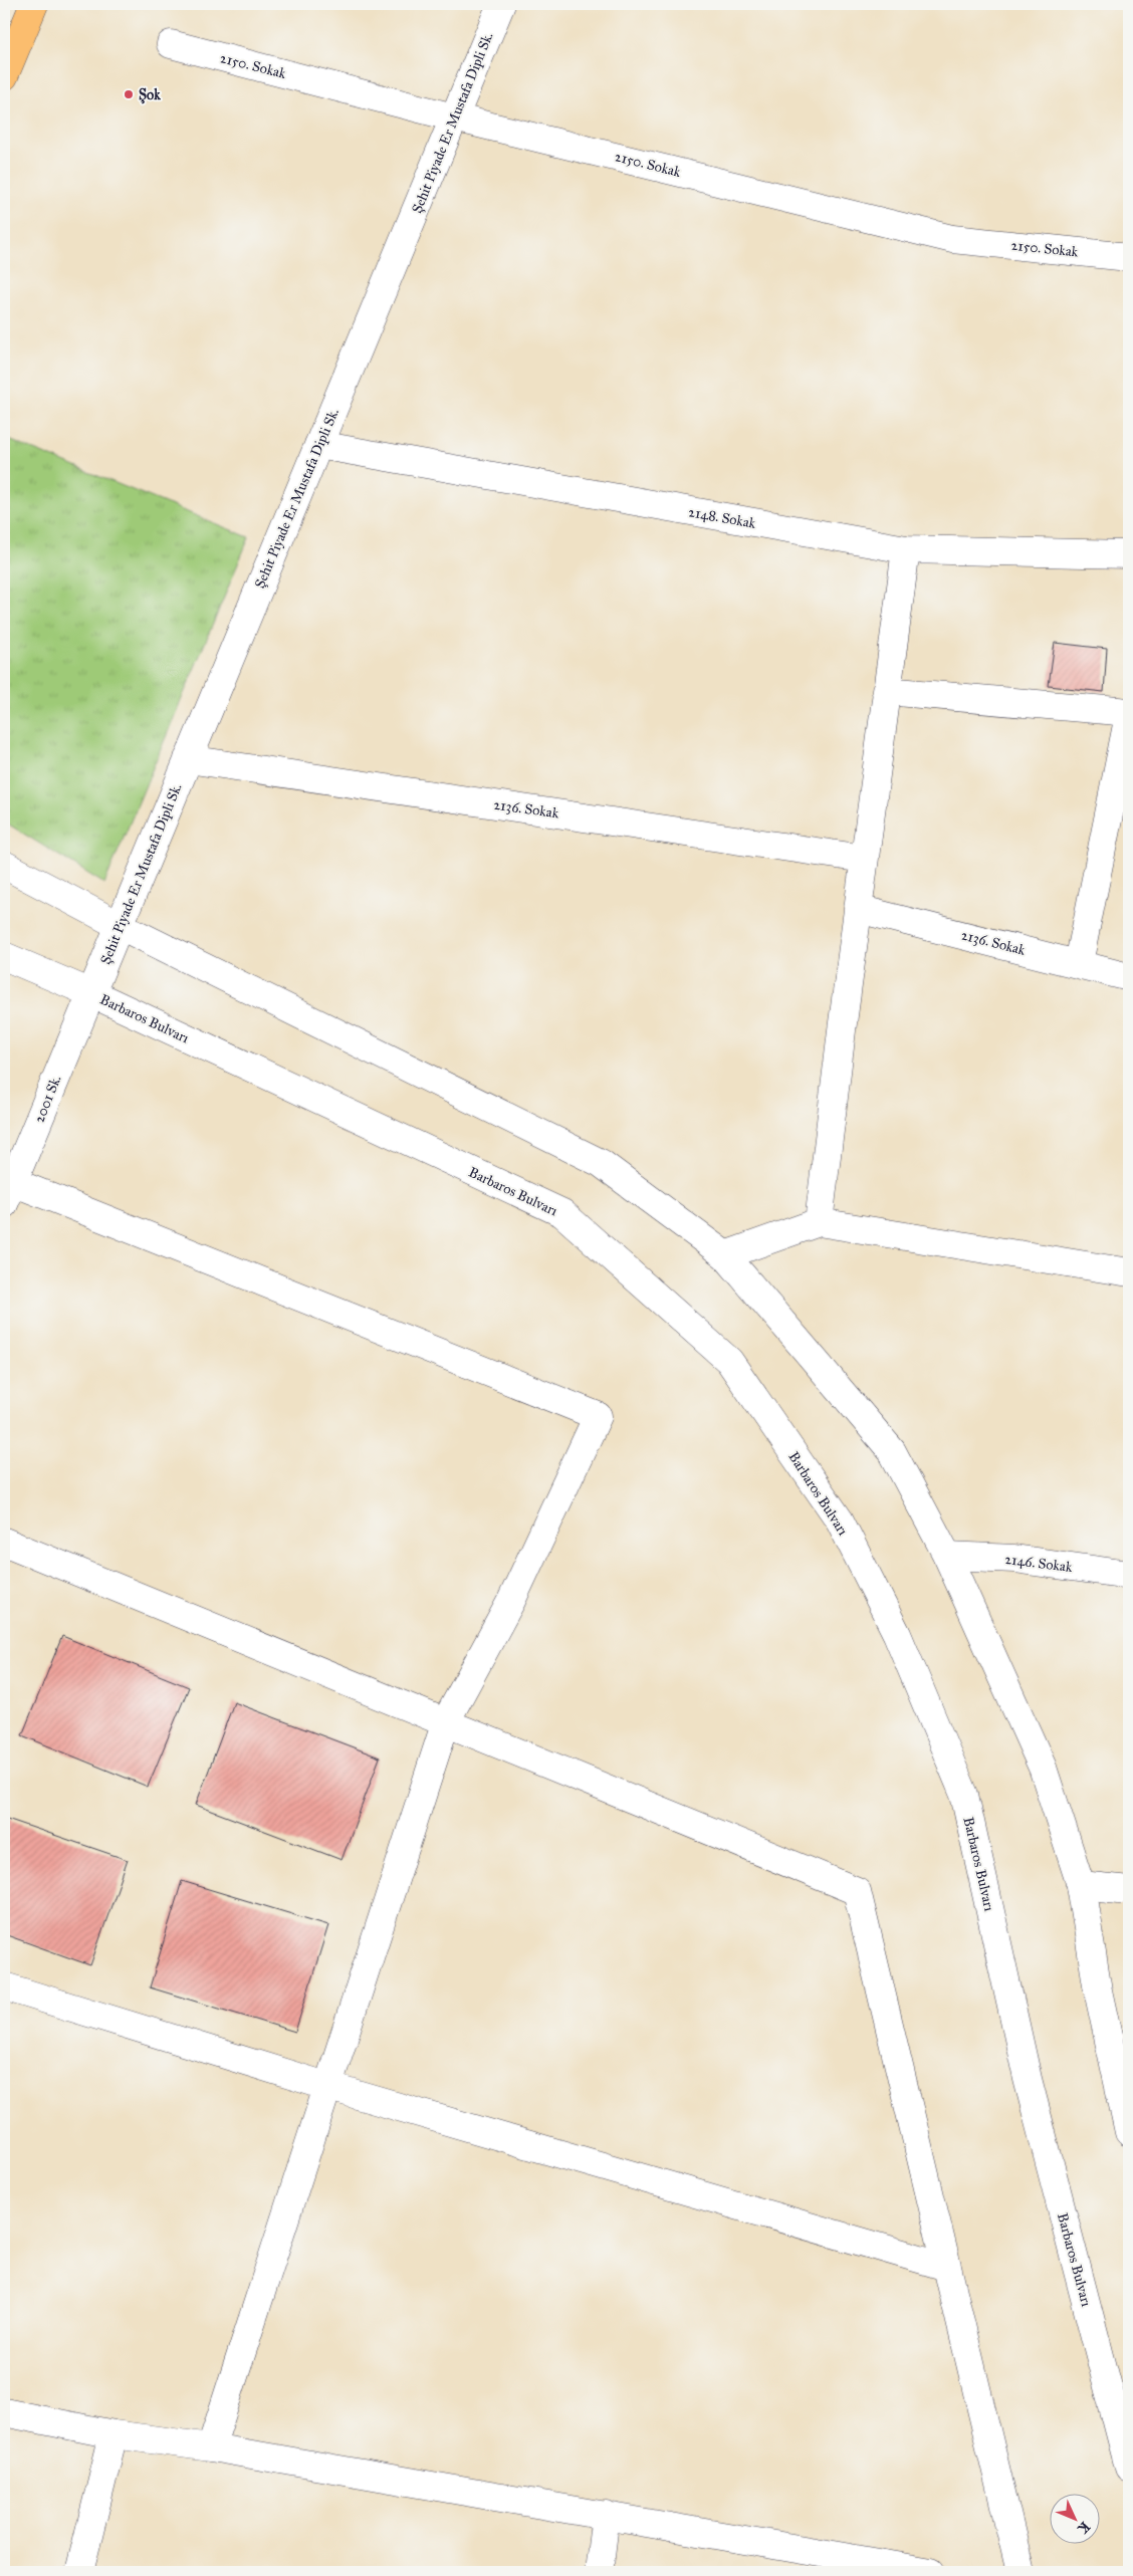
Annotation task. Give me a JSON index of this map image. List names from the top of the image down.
{
  "streets": {
    "street": [
      "2150. Sokak",
      "Şehit Piyade Er Mustafa Dipli Sk.",
      "2148. Sokak",
      "2136. Sokak",
      "Barbaros Bulvarı",
      "2001 Sk.",
      "2146. Sokak"
    ]
  },
  "crossings": [
    ["2150. Sokak", "Şehit Piyade Er Mustafa Dipli Sk."],
    ["Şehit Piyade Er Mustafa Dipli Sk.", "2148. Sokak"],
    ["Şehit Piyade Er Mustafa Dipli Sk.", "2136. Sokak"],
    ["Şehit Piyade Er Mustafa Dipli Sk.", "Barbaros Bulvarı"],
    ["Şehit Piyade Er Mustafa Dipli Sk.", "2001 Sk."],
    ["Barbaros Bulvarı", "2001 Sk."]
  ],
  "places": ["Şok"],
  "north": "bottom right"
}
